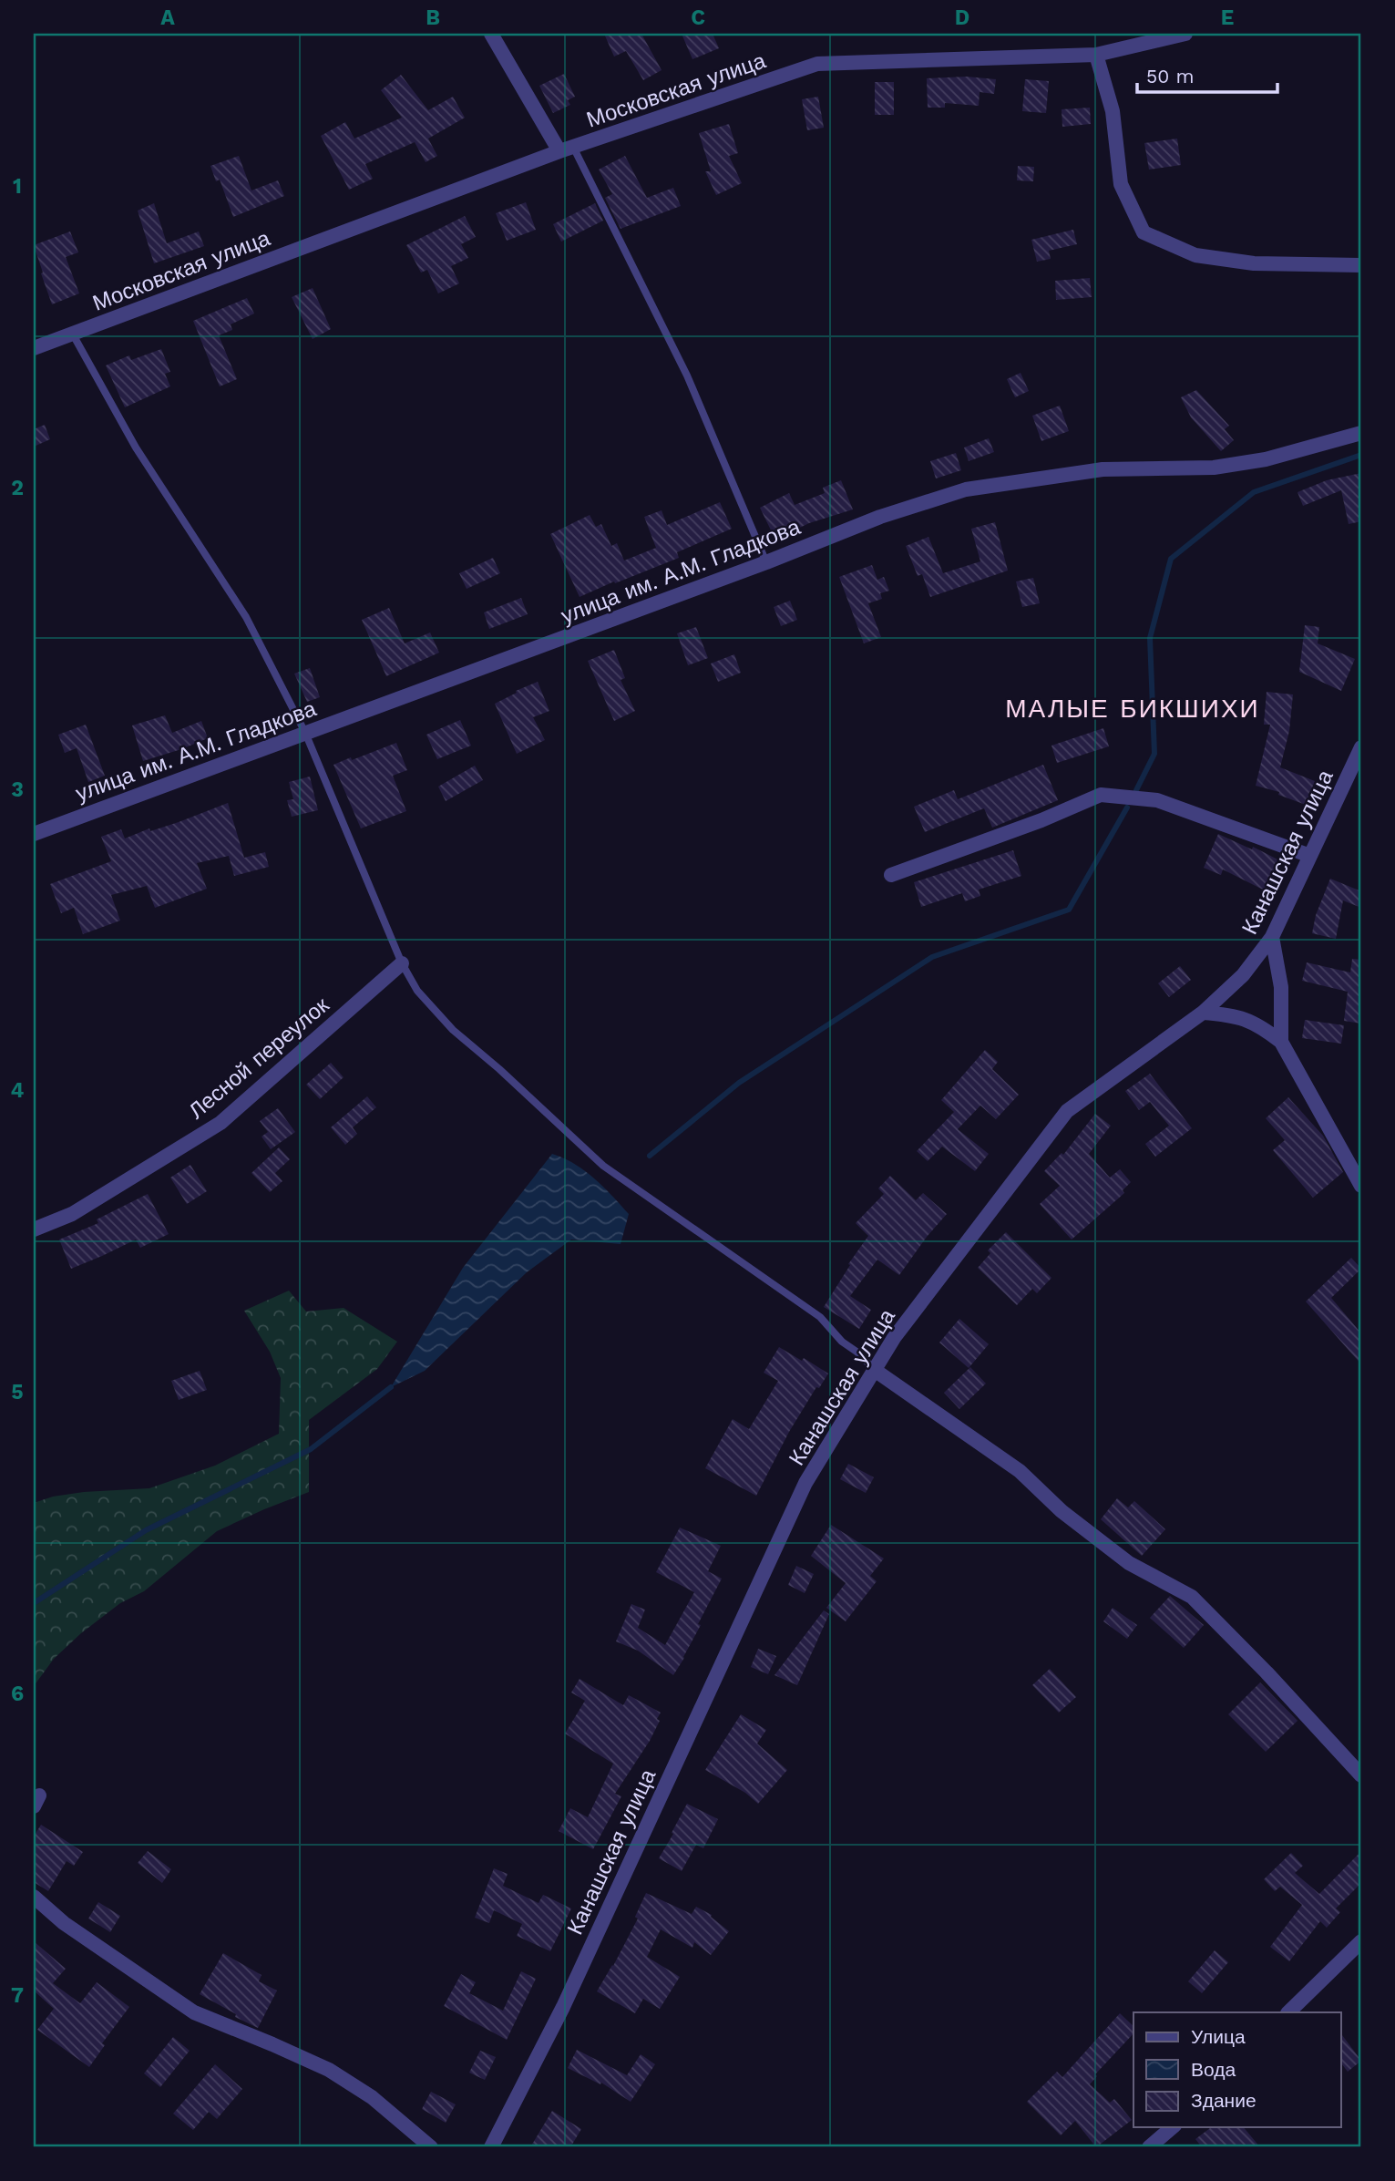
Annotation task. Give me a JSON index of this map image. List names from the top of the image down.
{
  "streets": {
    "street": [
      "Московская улица",
      "улица им. А.М. Гладкова",
      "Канашская улица",
      "Лесной переулок"
    ]
  },
  "districts": ["МАЛЫЕ БИКШИХИ"],
  "legend": ["Улица", "Вода", "Здание"],
  "scale_bar": "50 m",
  "grid": {
    "columns": [
      "A",
      "B",
      "C",
      "D",
      "E"
    ],
    "rows": [
      "1",
      "2",
      "3",
      "4",
      "5",
      "6",
      "7"
    ]
  }
}
